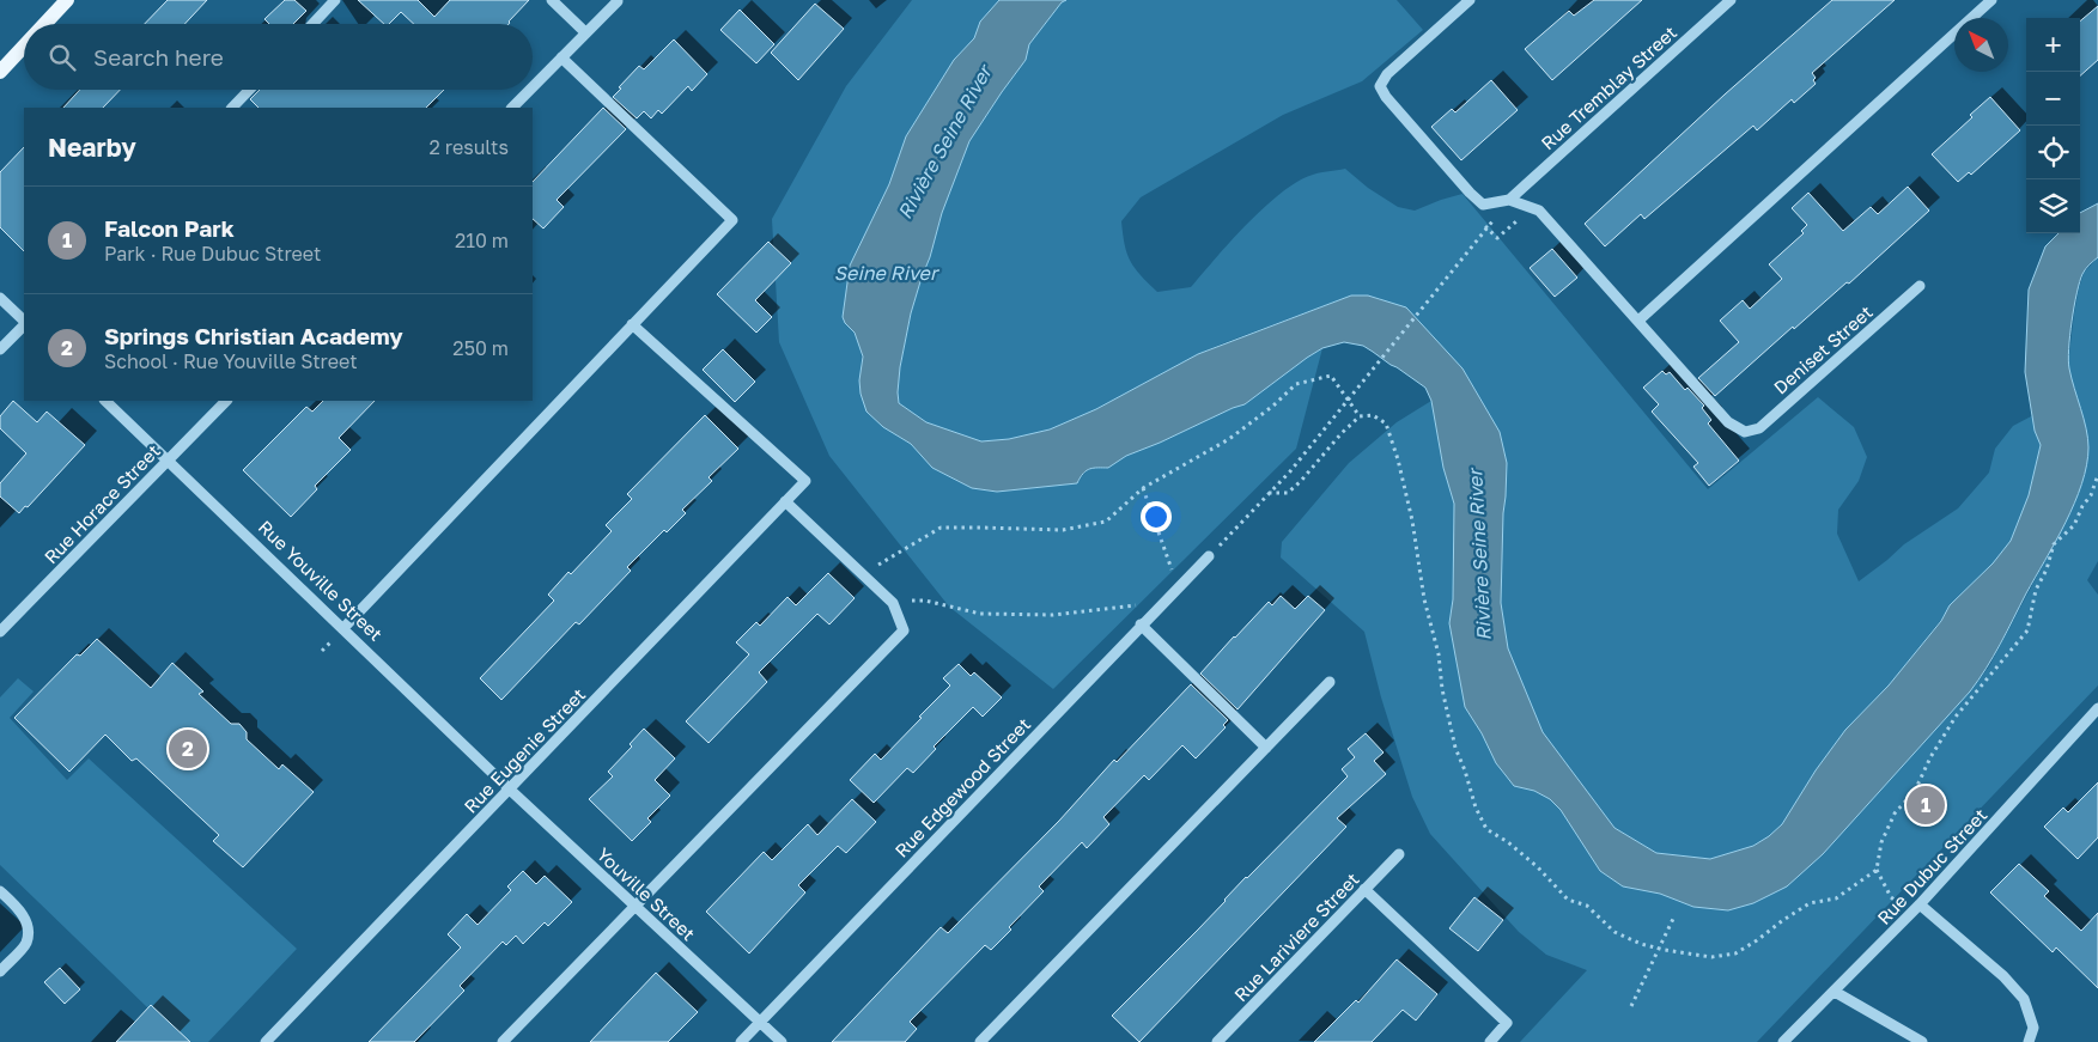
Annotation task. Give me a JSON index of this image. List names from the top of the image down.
{
  "streets": {
    "street": [
      "Rue Tremblay Street",
      "Deniset Street",
      "Rue Horace Street",
      "Rue Youville Street",
      "Rue Eugenie Street",
      "Rue Edgewood Street",
      "Rue Dubuc Street",
      "Youville Street",
      "Rue Lariviere Street"
    ]
  },
  "crossings": [
    ["Rue Horace Street", "Rue Youville Street"],
    ["Rue Youville Street", "Rue Eugenie Street"],
    ["Rue Youville Street", "Youville Street"],
    ["Rue Eugenie Street", "Youville Street"],
    ["Rue Edgewood Street", "Youville Street"]
  ],
  "water": ["Rivière Seine River", "Seine River"],
  "north": "top left",
  "page": {
    "map_buttons": ["+", "−"],
    "search": "Search here",
    "heading": ["Nearby", "2 results"],
    "list": [
      {
        "mark": "1",
        "name": "Falcon Park",
        "note": "Park · Rue Dubuc Street",
        "value": "210 m"
      },
      {
        "mark": "2",
        "name": "Springs Christian Academy",
        "note": "School · Rue Youville Street",
        "value": "250 m"
      }
    ],
    "pins": ["2", "1"]
  }
}
